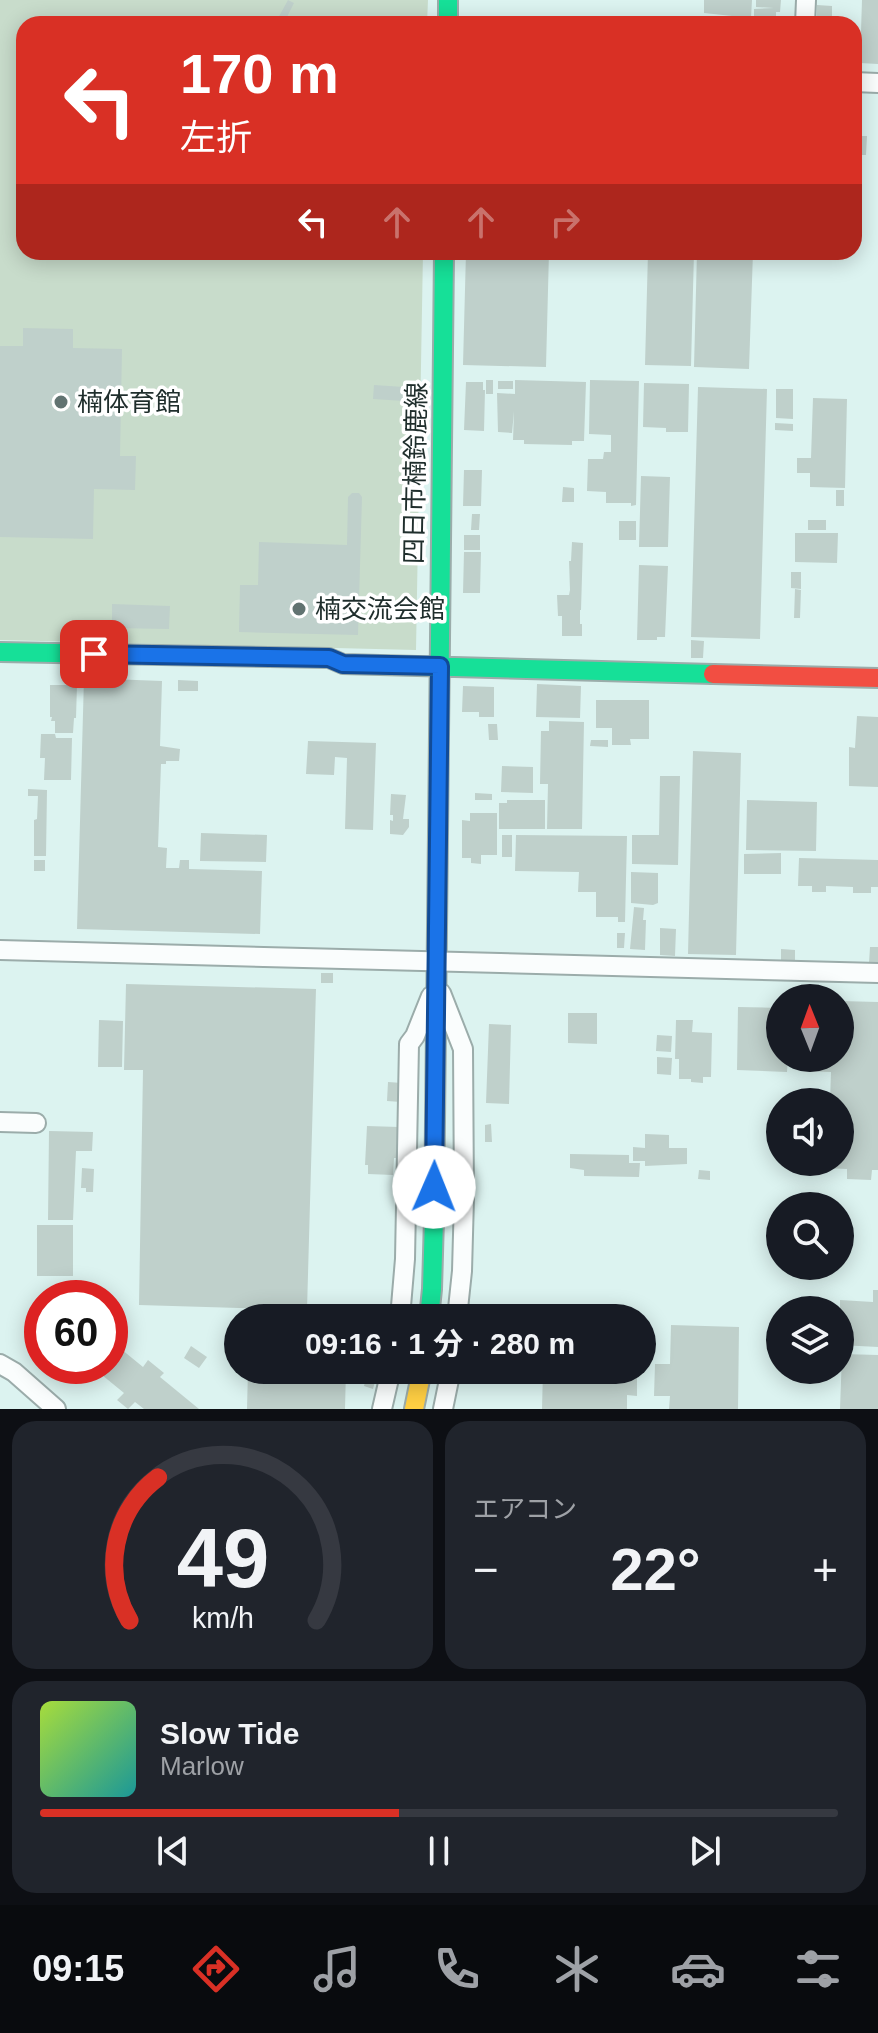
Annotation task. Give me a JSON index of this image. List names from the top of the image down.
{
  "streets": {
    "main road": ["四日市楠鈴鹿線"]
  },
  "places": ["楠体育館", "楠交流会館"],
  "north": "top",
  "page": {
    "turn": ["170 m", "左折"],
    "limit": "60",
    "trip": "09:16 · 1 分 · 280 m",
    "tile": "エアコン",
    "heat": ["−", "22°", "+"],
    "song": ["Slow Tide", "Marlow"],
    "tabs": "09:15",
    "gauge": ["49", "km/h"]
  }
}
